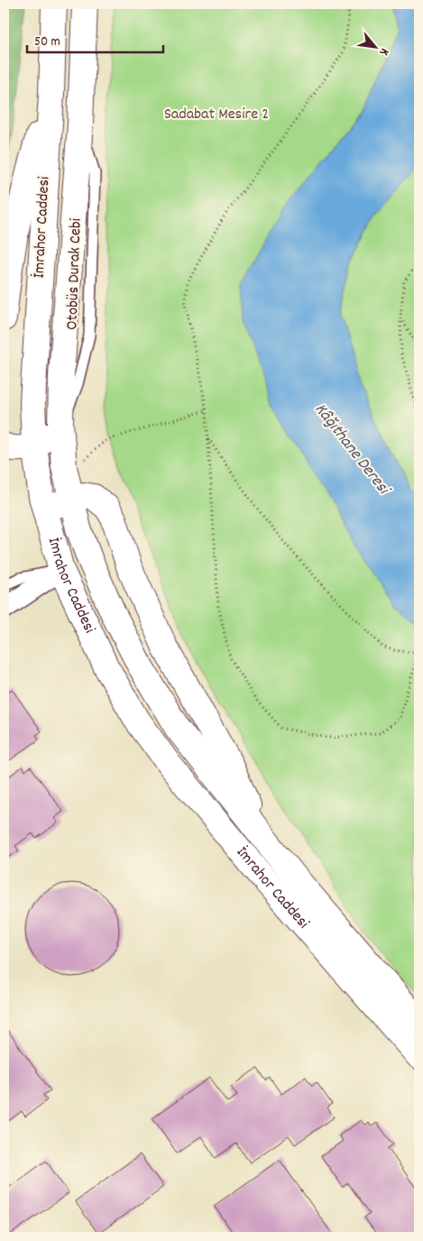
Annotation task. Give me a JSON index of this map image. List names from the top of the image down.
{
  "streets": {
    "main road": ["İmrahor Caddesi"]
  },
  "water": ["Kâğıthane Deresi"],
  "parks": ["Sadabat Mesire 2"],
  "scale_bar": "50 m",
  "north": "bottom right"
}
